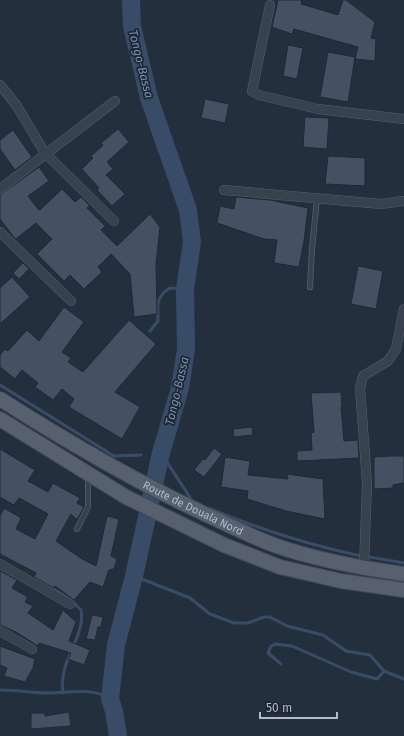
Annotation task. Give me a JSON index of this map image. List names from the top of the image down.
{
  "streets": {
    "main road": ["Route de Douala Nord"]
  },
  "water": ["Tongo-Bassa"],
  "scale_bar": "50 m"
}
